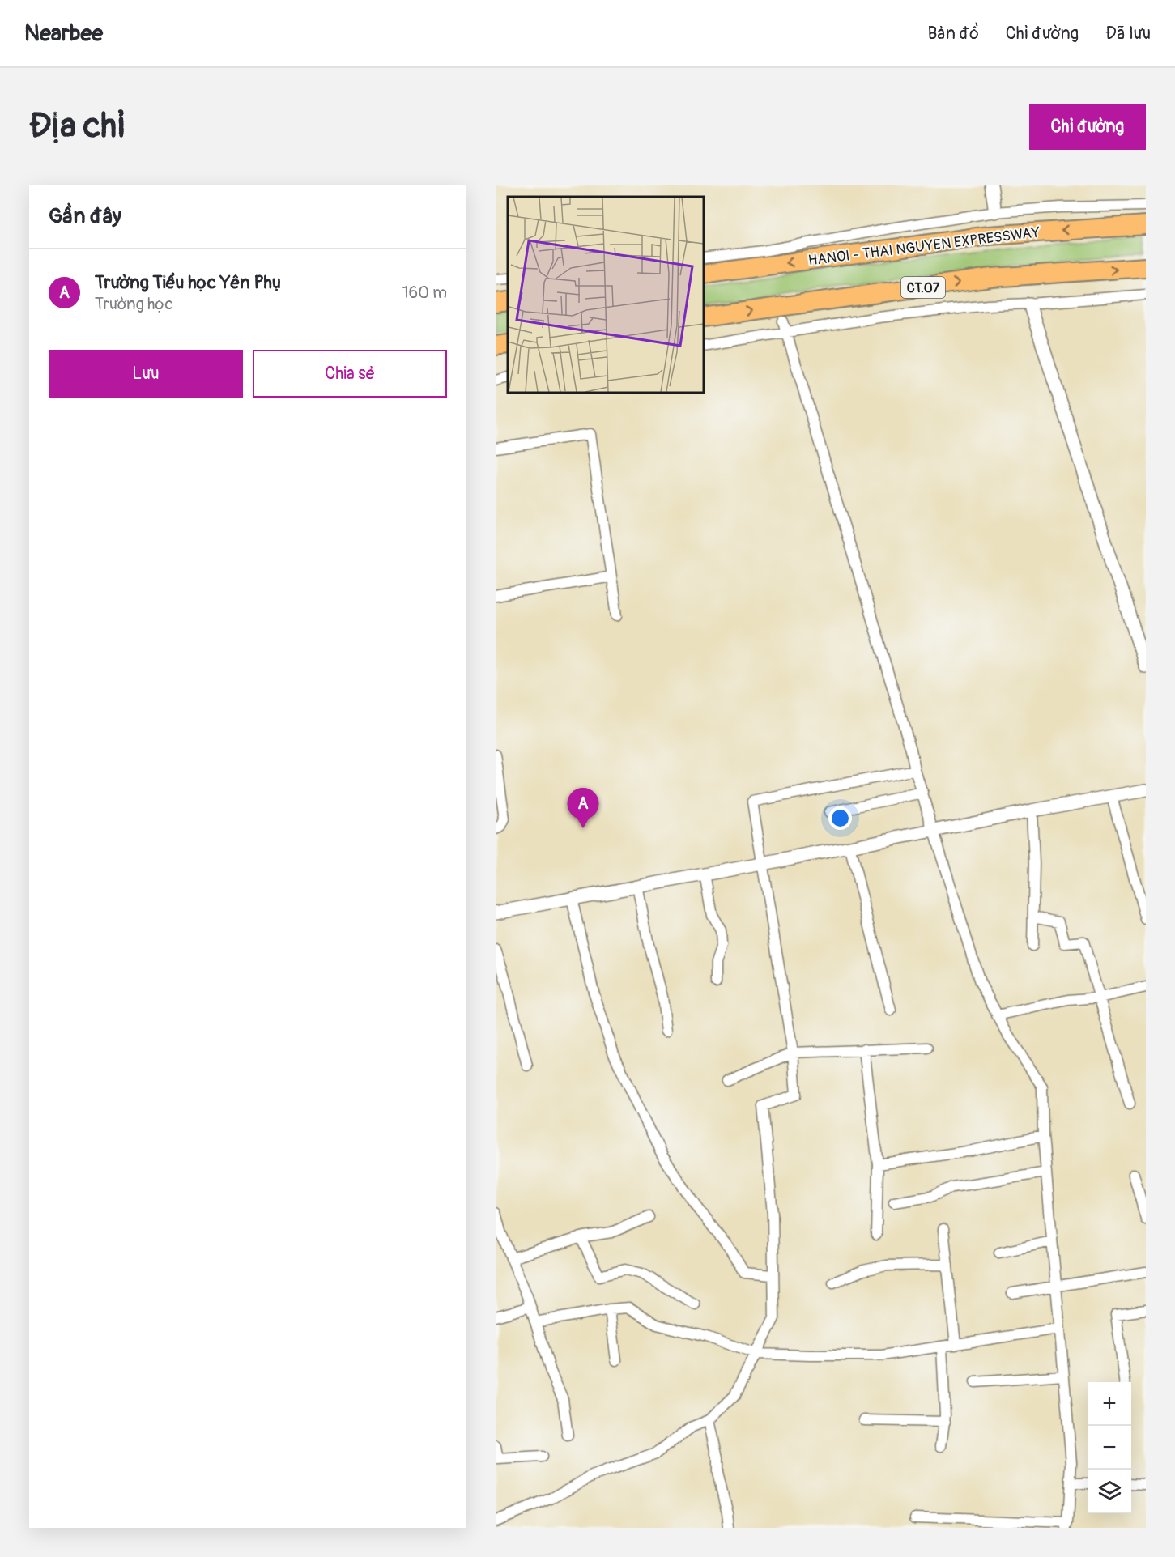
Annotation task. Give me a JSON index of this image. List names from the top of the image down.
{
  "streets": {
    "highway": ["HANOI - THAI NGUYEN EXPRESSWAY", "CT.07"]
  },
  "page": {
    "header": "Nearbee",
    "nav": ["Bản đồ", "Chỉ đường", "Đã lưu"],
    "buttons": [
      "Chỉ đường",
      ["Lưu", "Chia sẻ"]
    ],
    "title": "Địa chỉ",
    "heading": "Gần đây",
    "list": [
      {
        "mark": "A",
        "name": "Trường Tiểu học Yên Phụ",
        "note": "Trường học",
        "value": "160 m"
      }
    ],
    "pins": "A",
    "map_buttons": ["+", "−"]
  }
}
